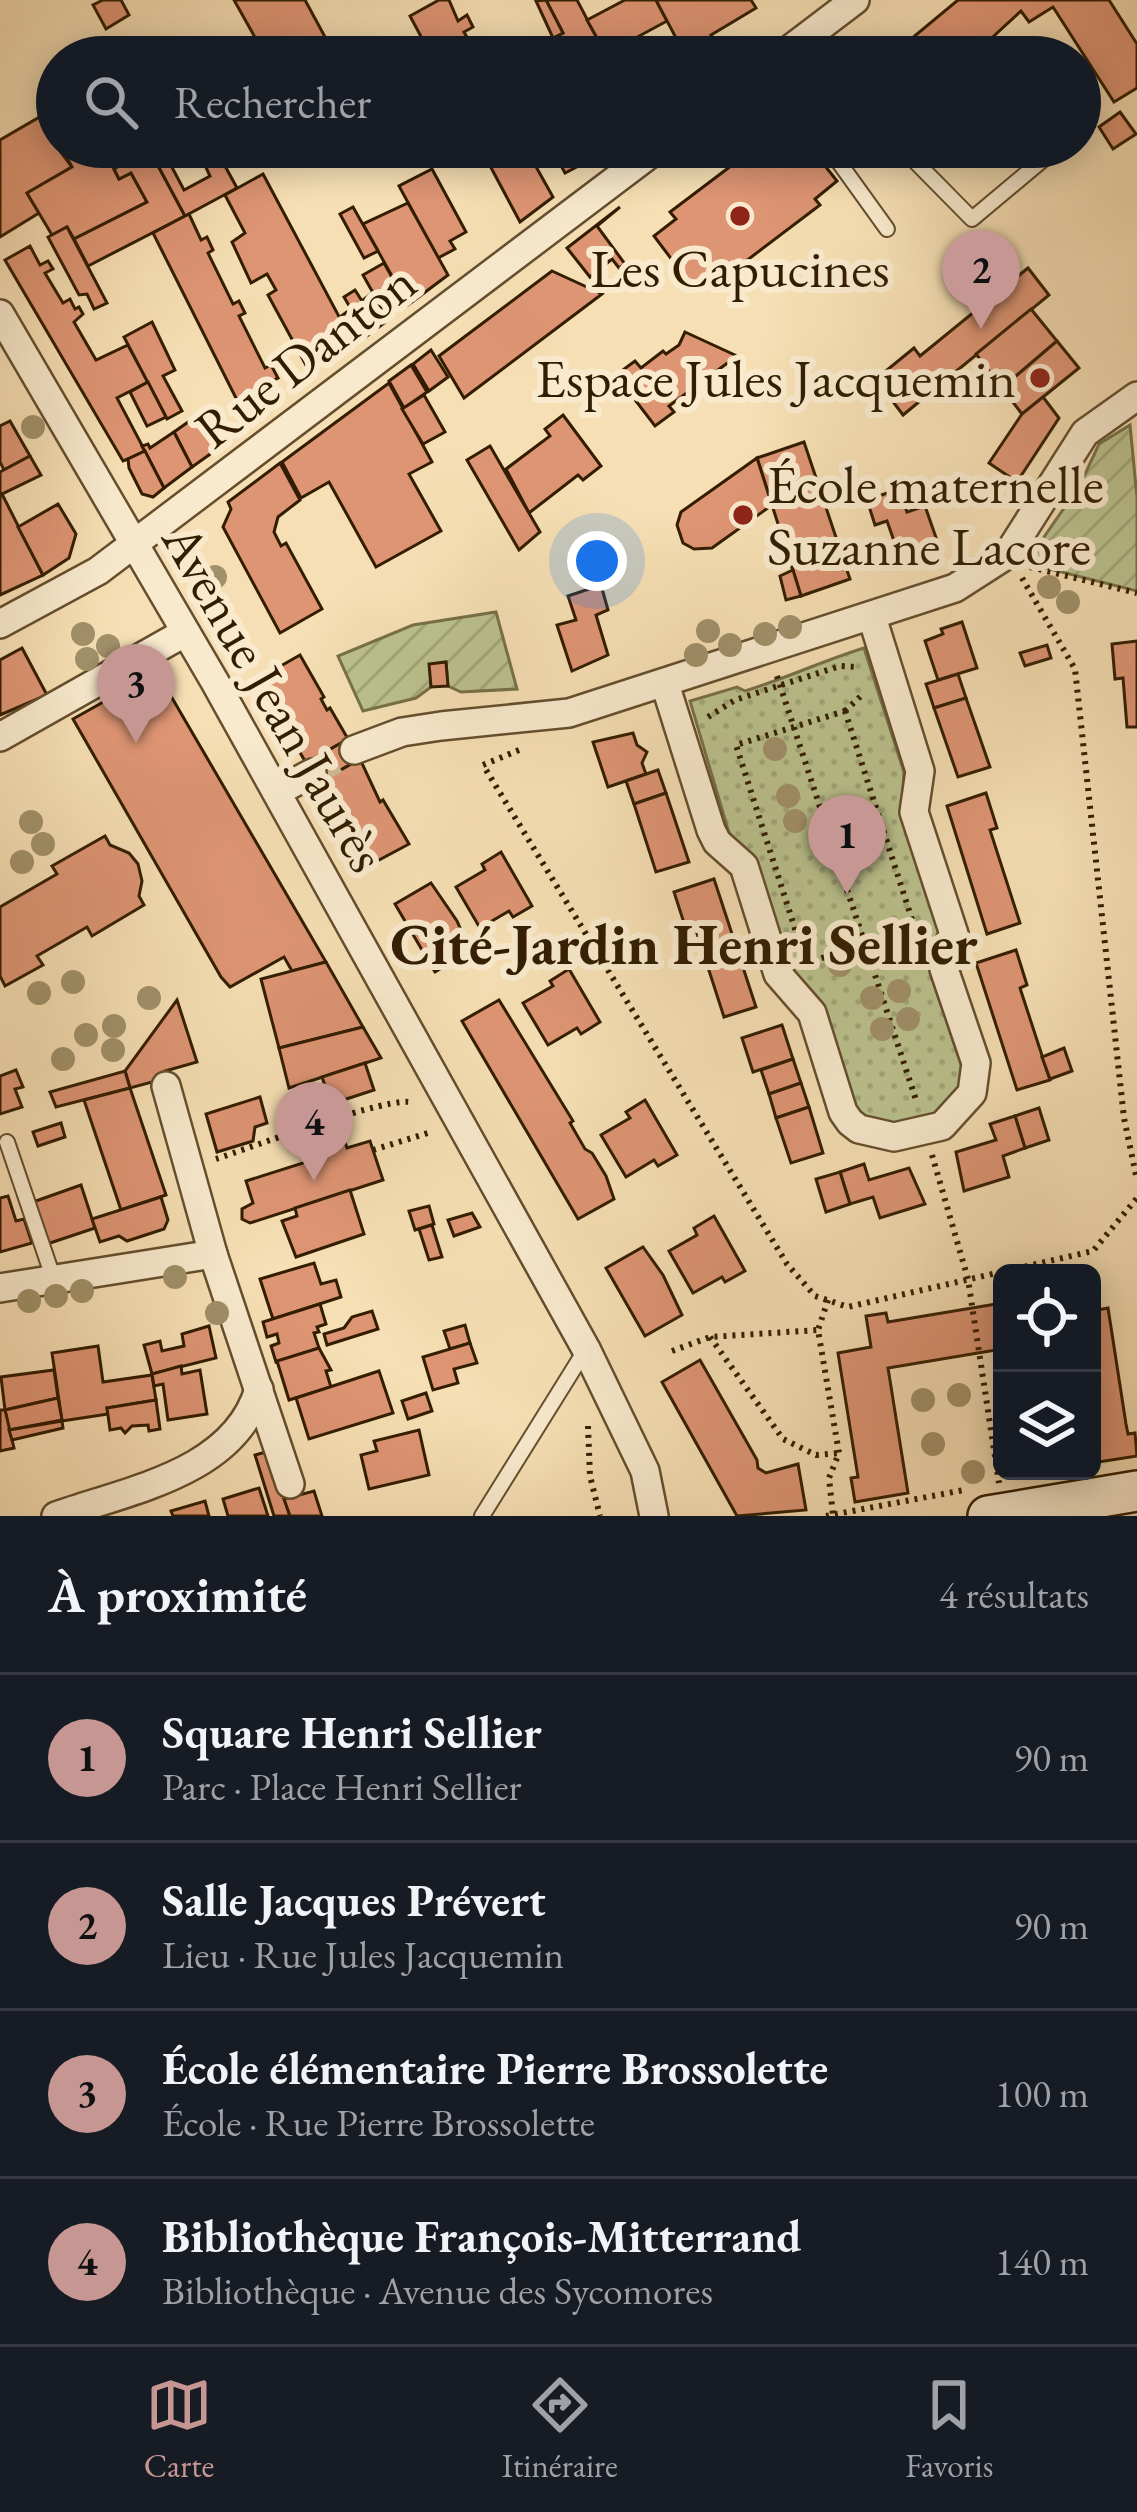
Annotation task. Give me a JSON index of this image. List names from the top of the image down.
{
  "streets": {
    "street": ["Rue Danton", "Avenue Jean Jaurès"]
  },
  "crossings": [
    ["Rue Danton", "Avenue Jean Jaurès"]
  ],
  "districts": ["Cité-Jardin Henri Sellier"],
  "places": ["Les Capucines", "Espace Jules Jacquemin", "École maternelle Suzanne Lacore"],
  "page": {
    "search": "Rechercher",
    "pins": [
      "2",
      "3",
      "1",
      "4"
    ],
    "heading": ["À proximité", "4 résultats"],
    "list": [
      {
        "mark": "1",
        "name": "Square Henri Sellier",
        "note": "Parc · Place Henri Sellier",
        "value": "90 m"
      },
      {
        "mark": "2",
        "name": "Salle Jacques Prévert",
        "note": "Lieu · Rue Jules Jacquemin",
        "value": "90 m"
      },
      {
        "mark": "3",
        "name": "École élémentaire Pierre Brossolette",
        "note": "École · Rue Pierre Brossolette",
        "value": "100 m"
      },
      {
        "mark": "4",
        "name": "Bibliothèque François-Mitterrand",
        "note": "Bibliothèque · Avenue des Sycomores",
        "value": "140 m"
      }
    ],
    "nav": ["Carte", "Itinéraire", "Favoris"]
  }
}
